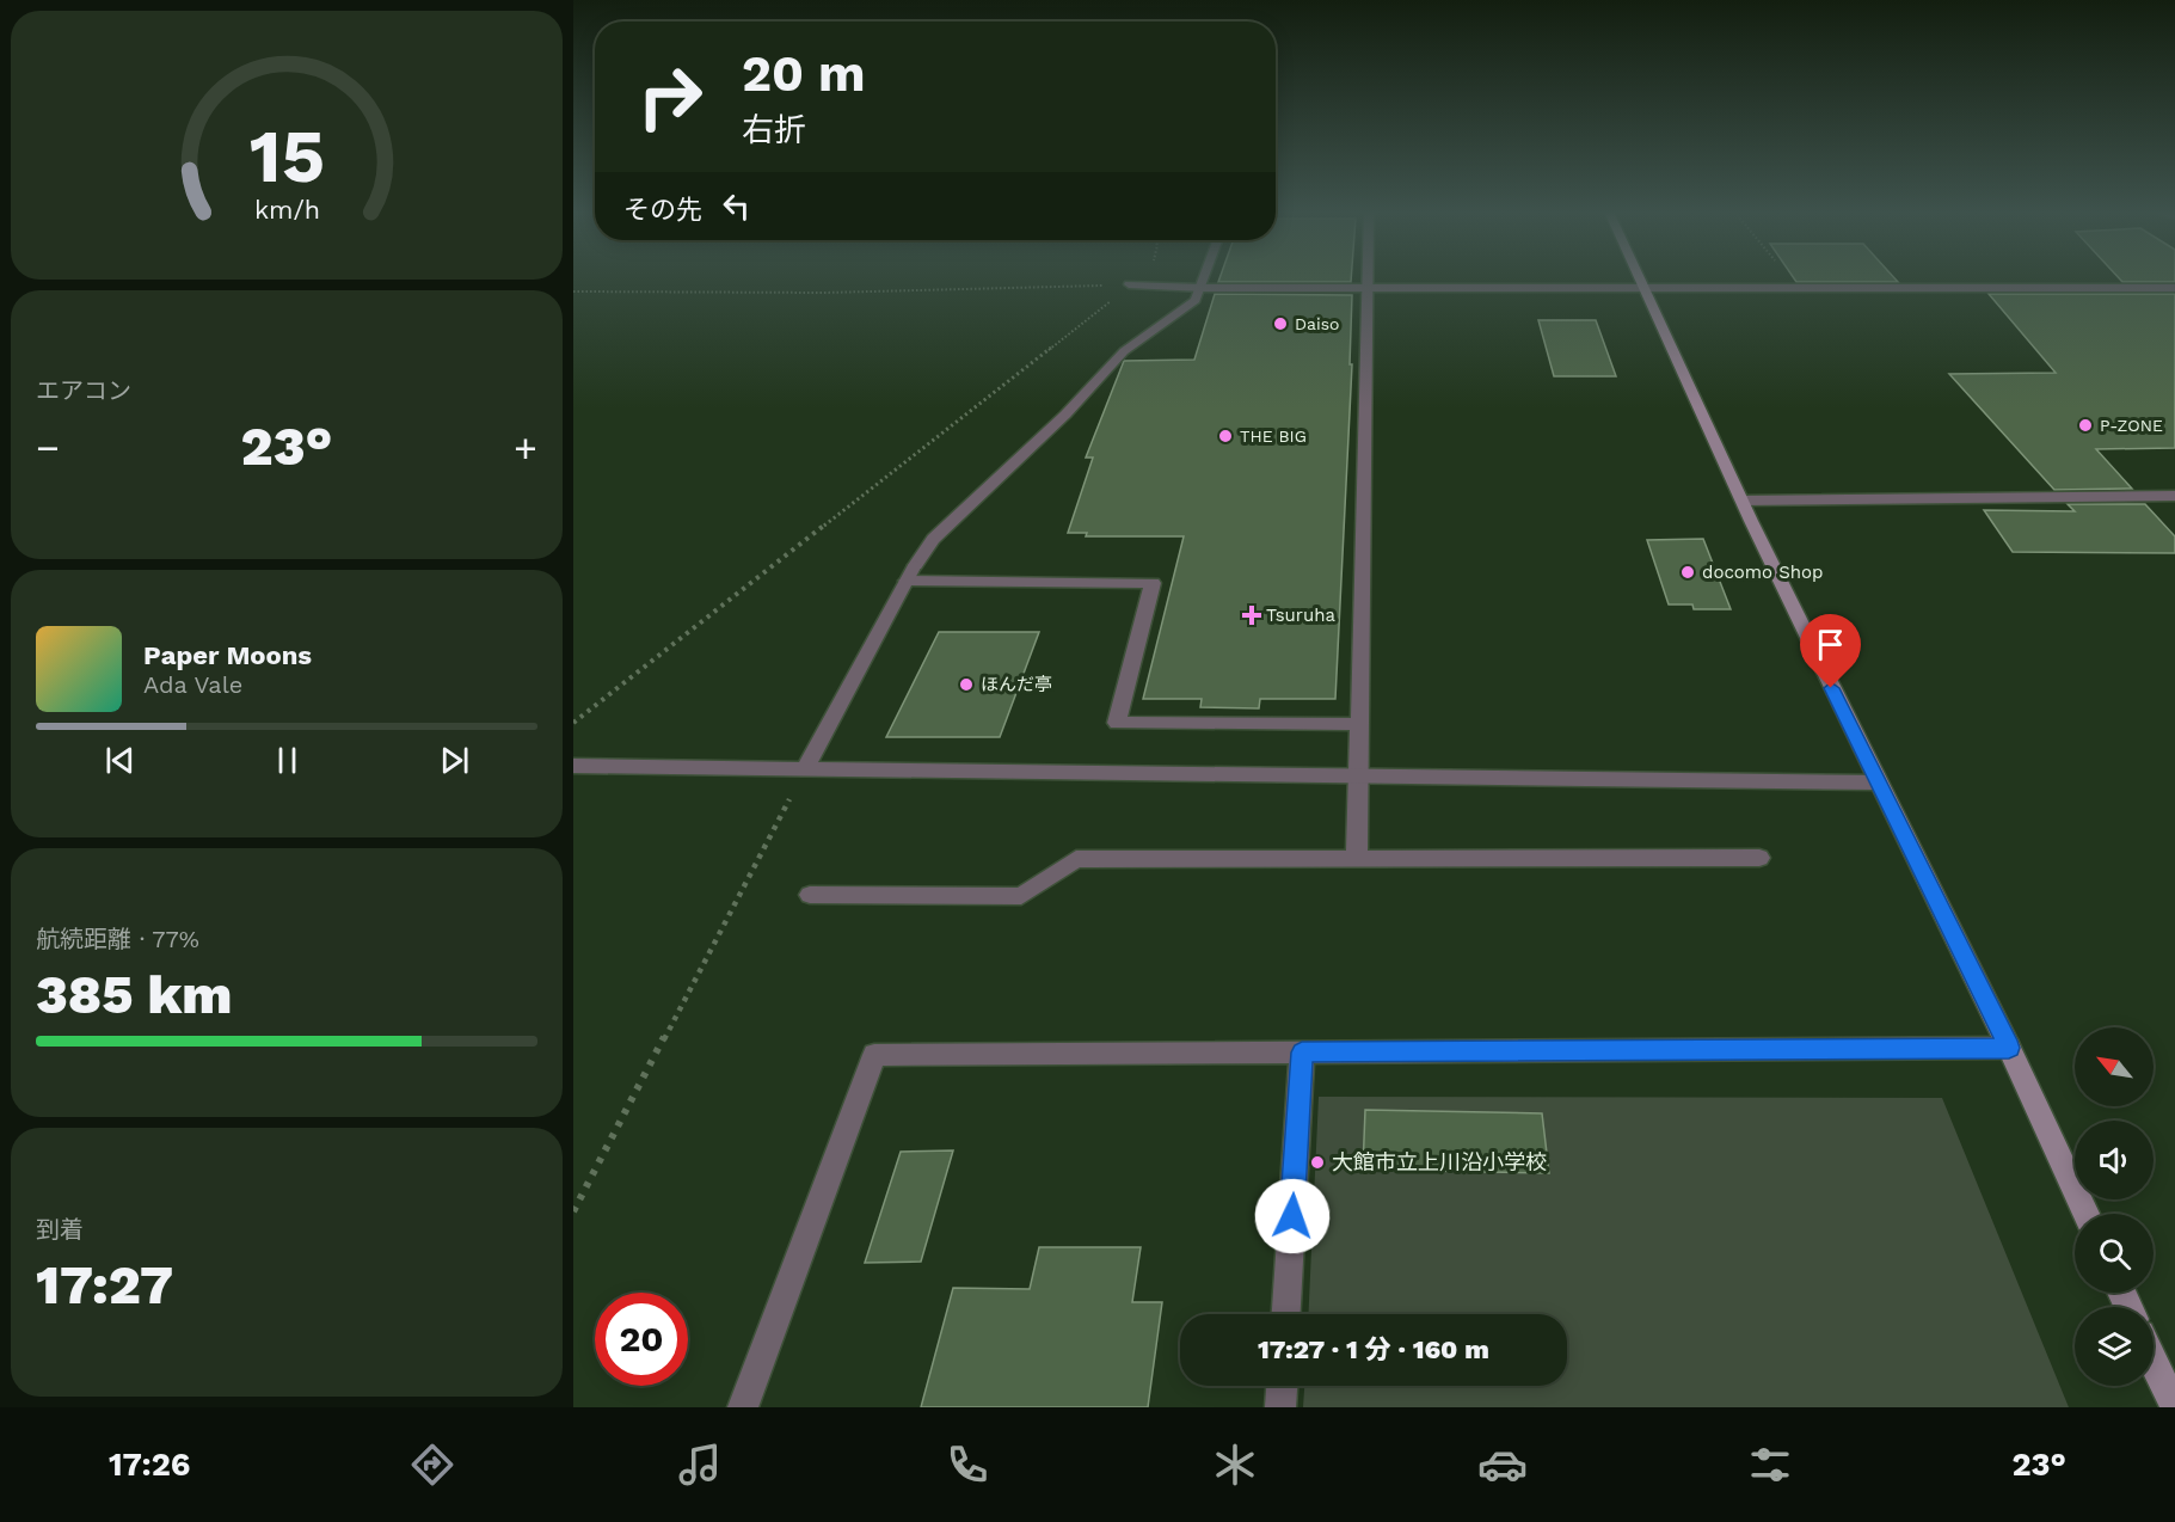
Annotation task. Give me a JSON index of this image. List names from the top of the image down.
{
  "places": {
    "other": [
      "Daiso",
      "P-ZONE",
      "THE BIG",
      "docomo Shop",
      "ほんだ亭",
      "大館市立上川沿小学校"
    ],
    "health": ["Tsuruha"]
  },
  "north": "top left",
  "page": {
    "turn": ["20 m", "右折"],
    "then": "その先",
    "tile": [
      "エアコン",
      ["航続距離 · 77%", "385 km"],
      ["到着", "17:27"]
    ],
    "heat": ["−", "23°", "+"],
    "song": ["Paper Moons", "Ada Vale"],
    "limit": "20",
    "trip": "17:27 · 1 分 · 160 m",
    "tabs": ["17:26", "23°"],
    "gauge": ["15", "km/h"]
  }
}
